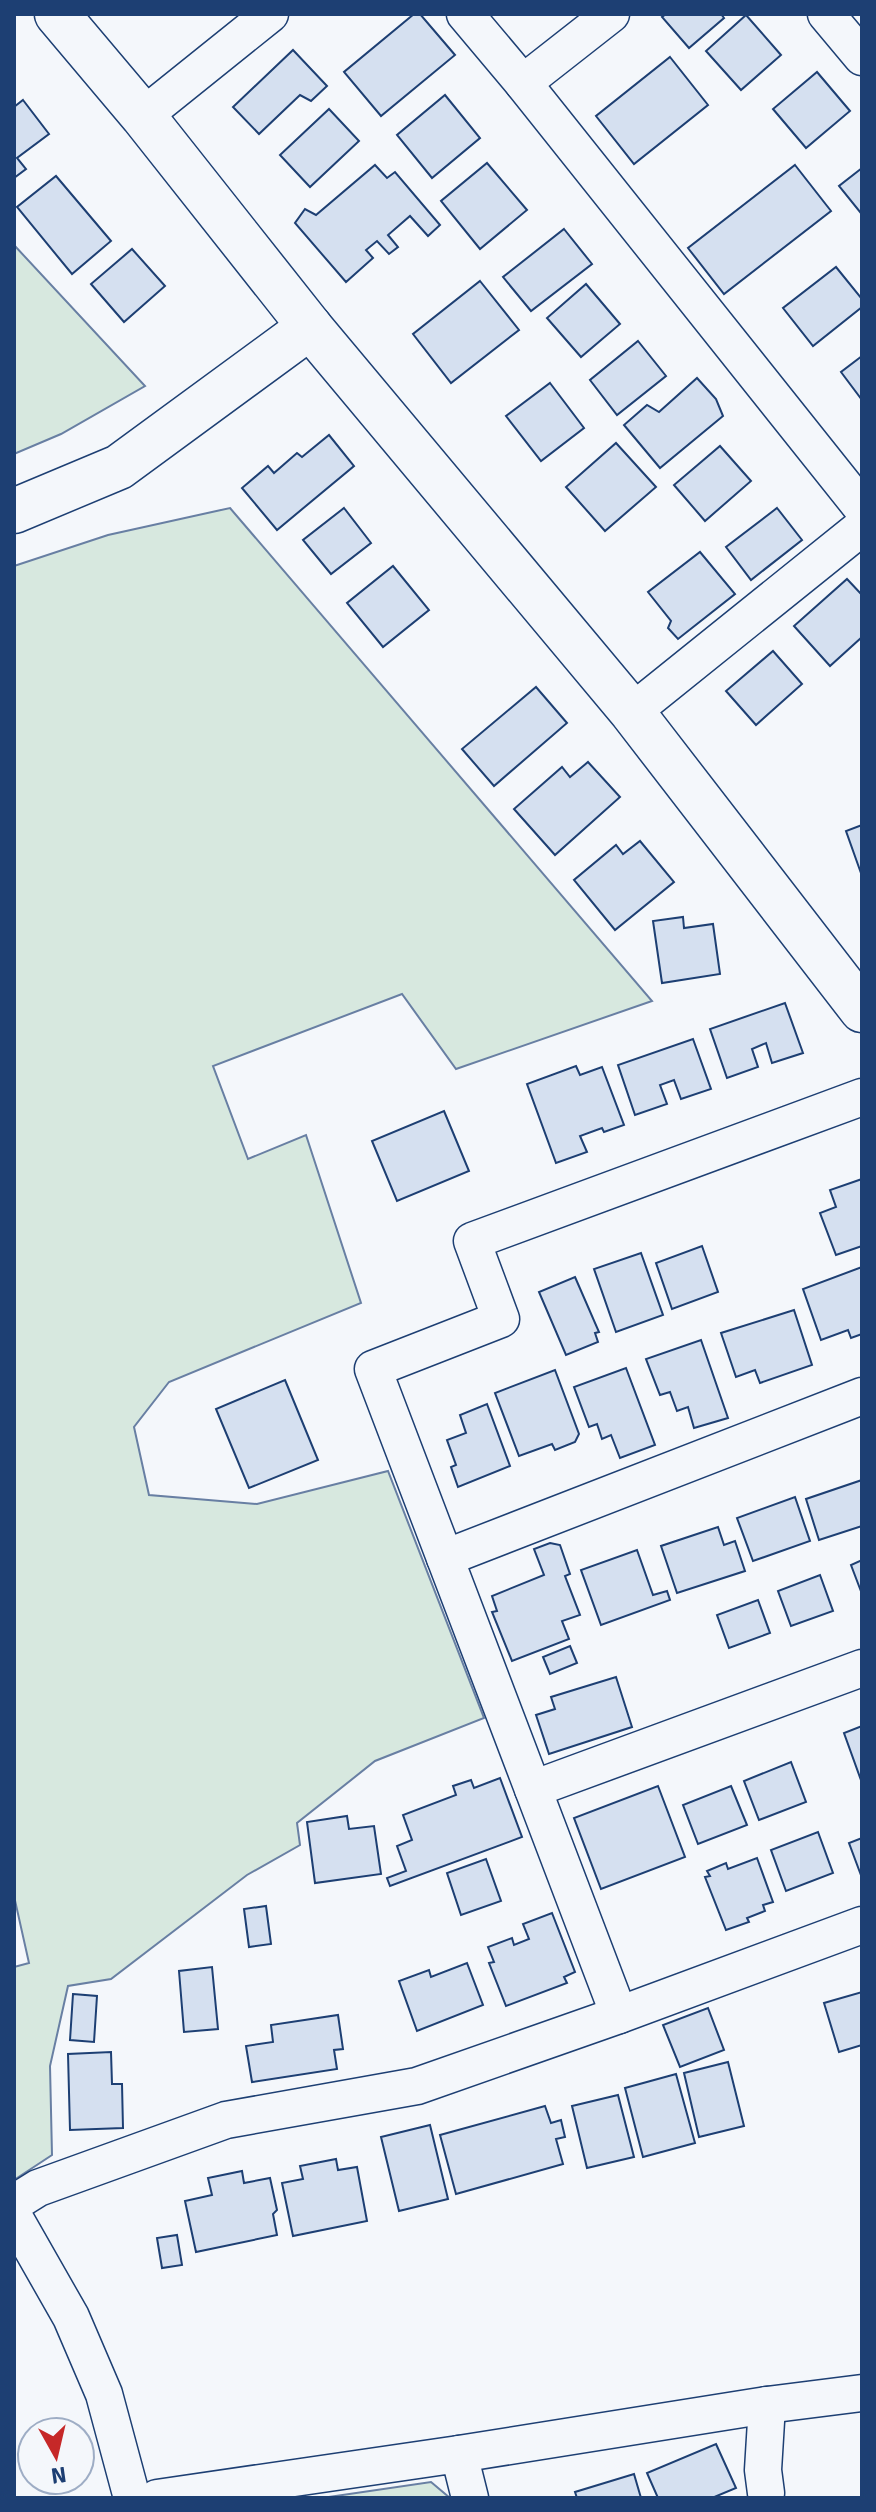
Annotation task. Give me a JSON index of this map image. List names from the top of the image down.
{
  "north": "bottom"
}
